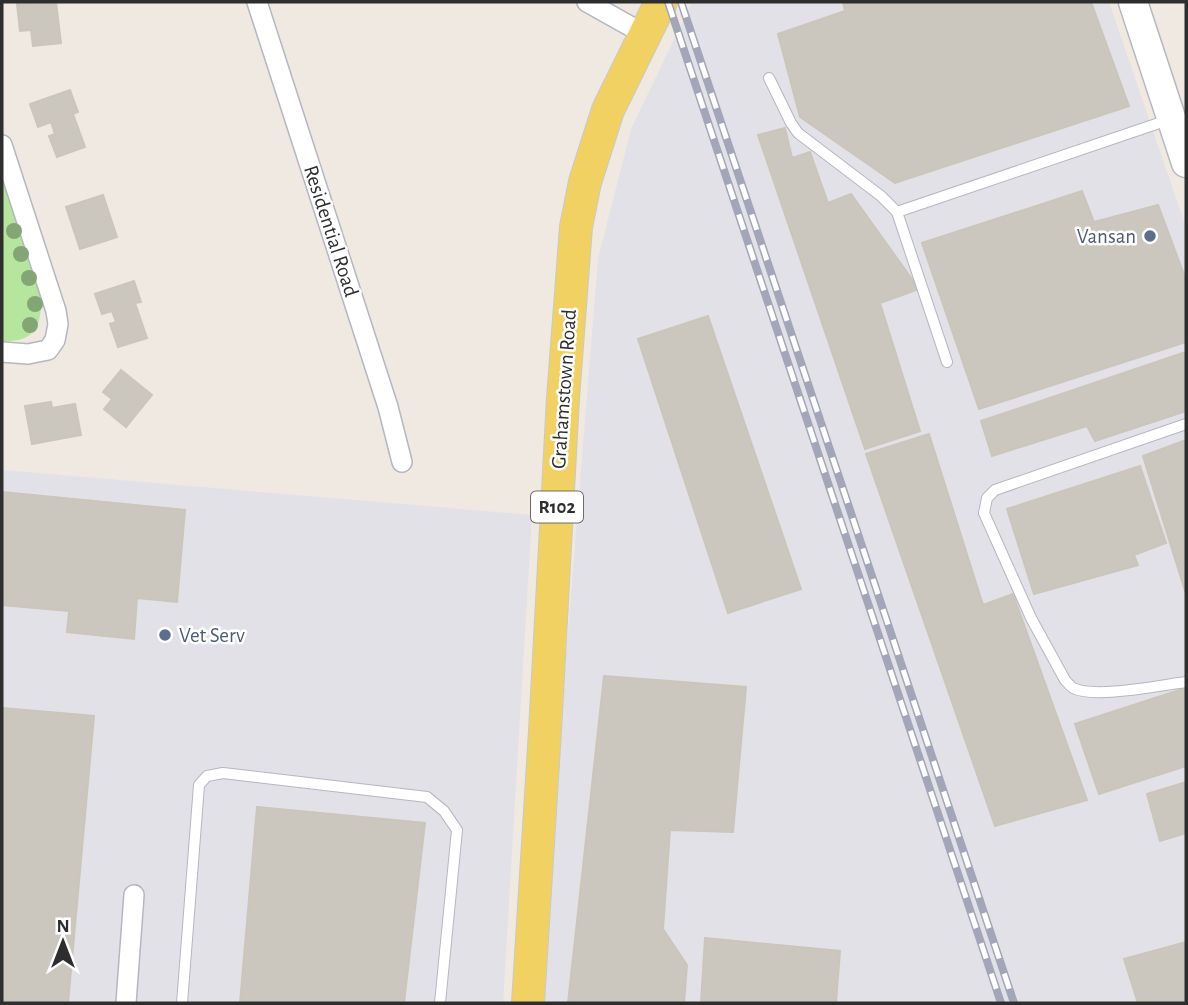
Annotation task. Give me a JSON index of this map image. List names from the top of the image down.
{
  "streets": {
    "main road": ["Grahamstown Road", "R102"],
    "street": ["Residential Road"]
  },
  "places": ["Vansan", "Vet Serv"],
  "north": "top"
}
